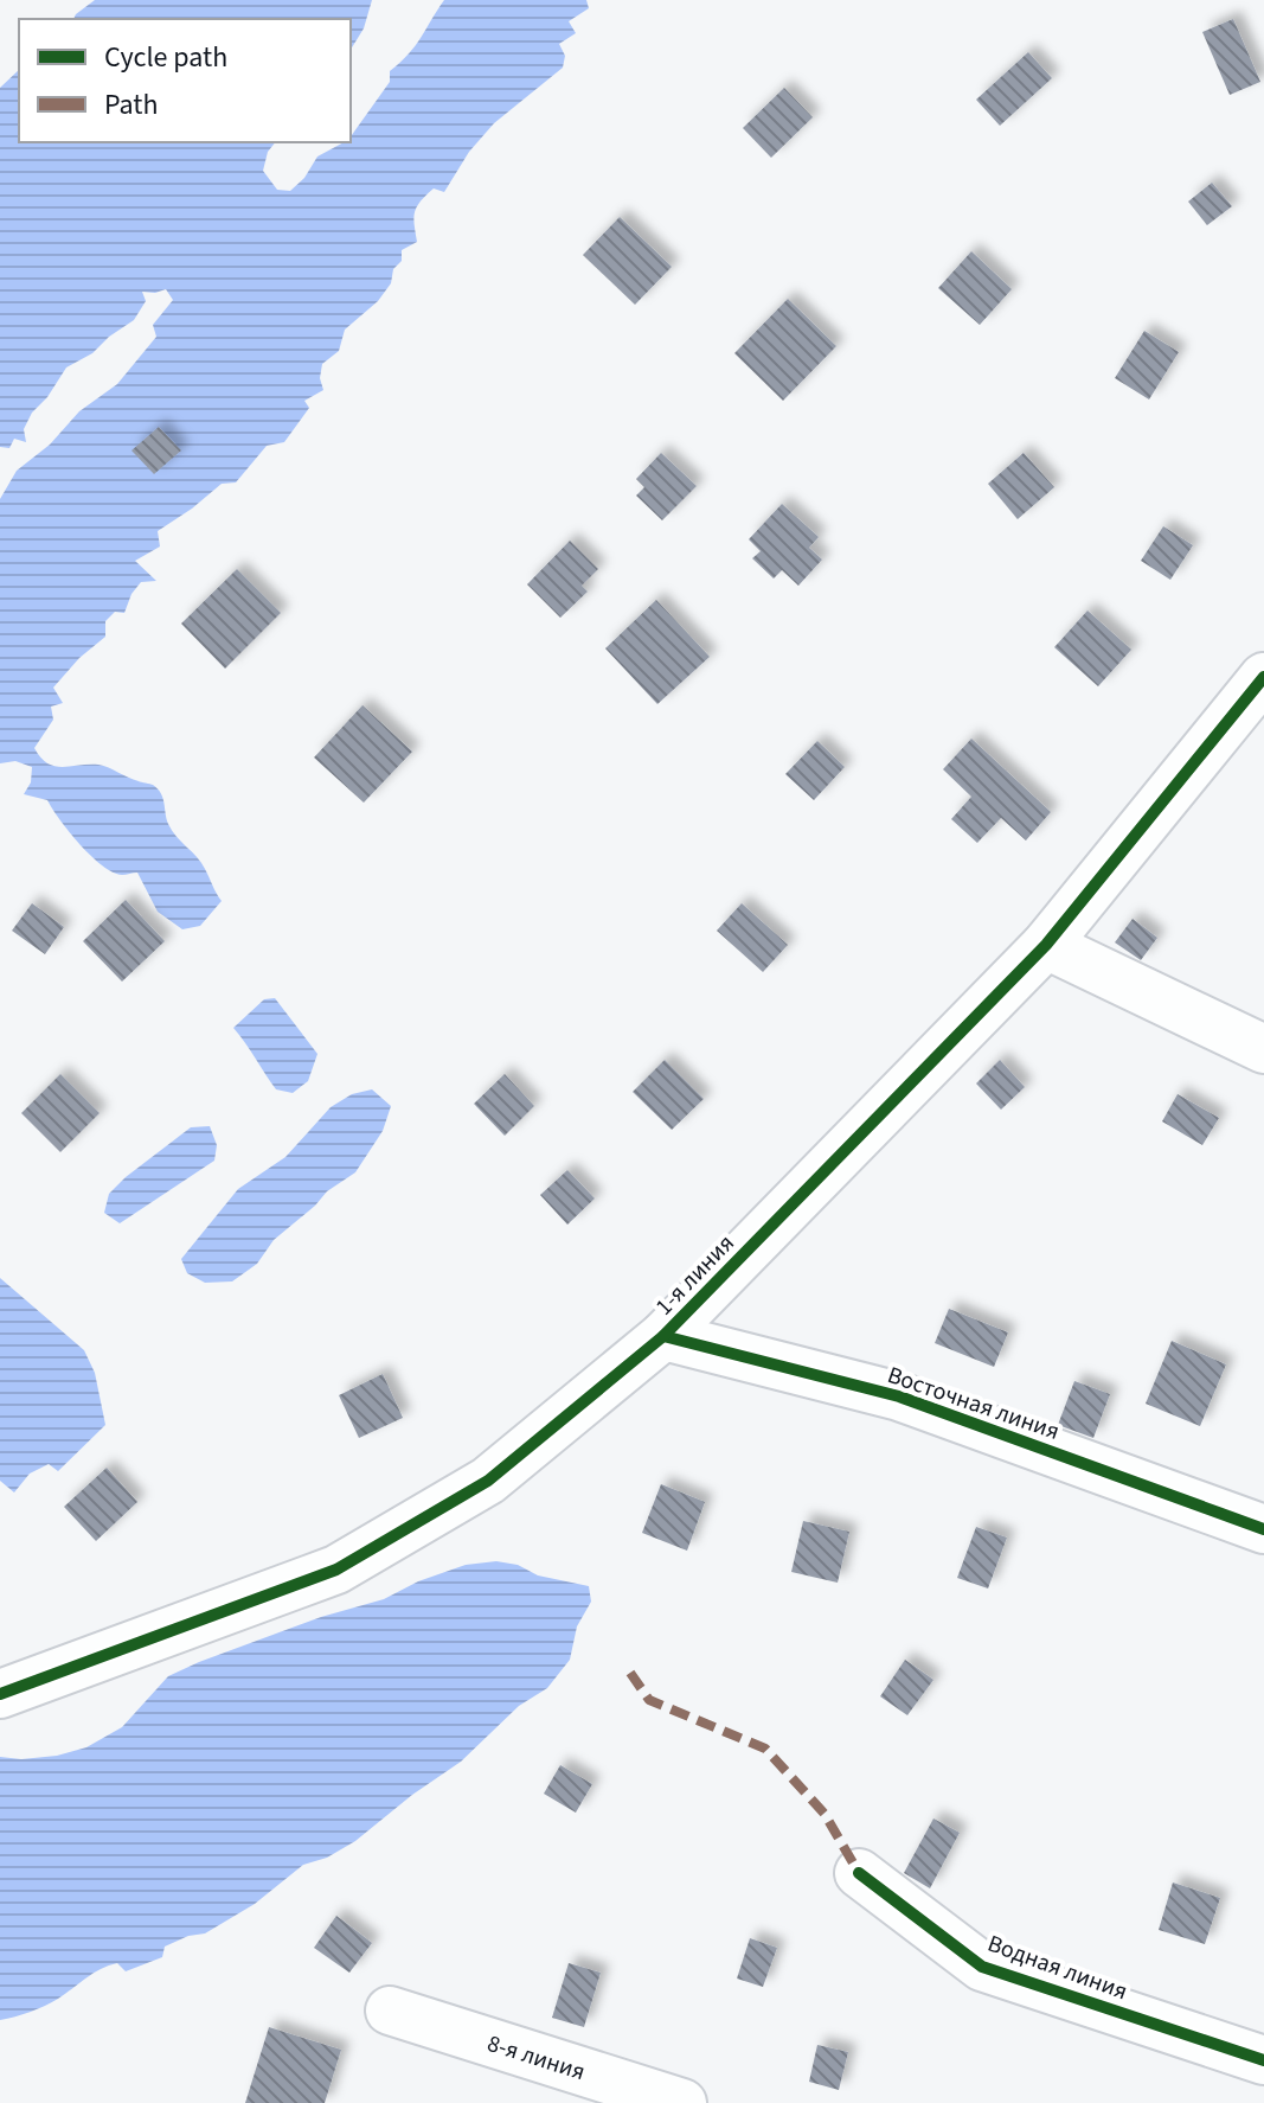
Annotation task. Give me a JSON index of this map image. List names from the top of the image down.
{
  "streets": {
    "street": [
      "1-я линия",
      "Восточная линия",
      "Водная линия",
      "8-я линия"
    ]
  },
  "crossings": [
    ["1-я линия", "Восточная линия"]
  ],
  "legend": ["Cycle path", "Path"]
}
